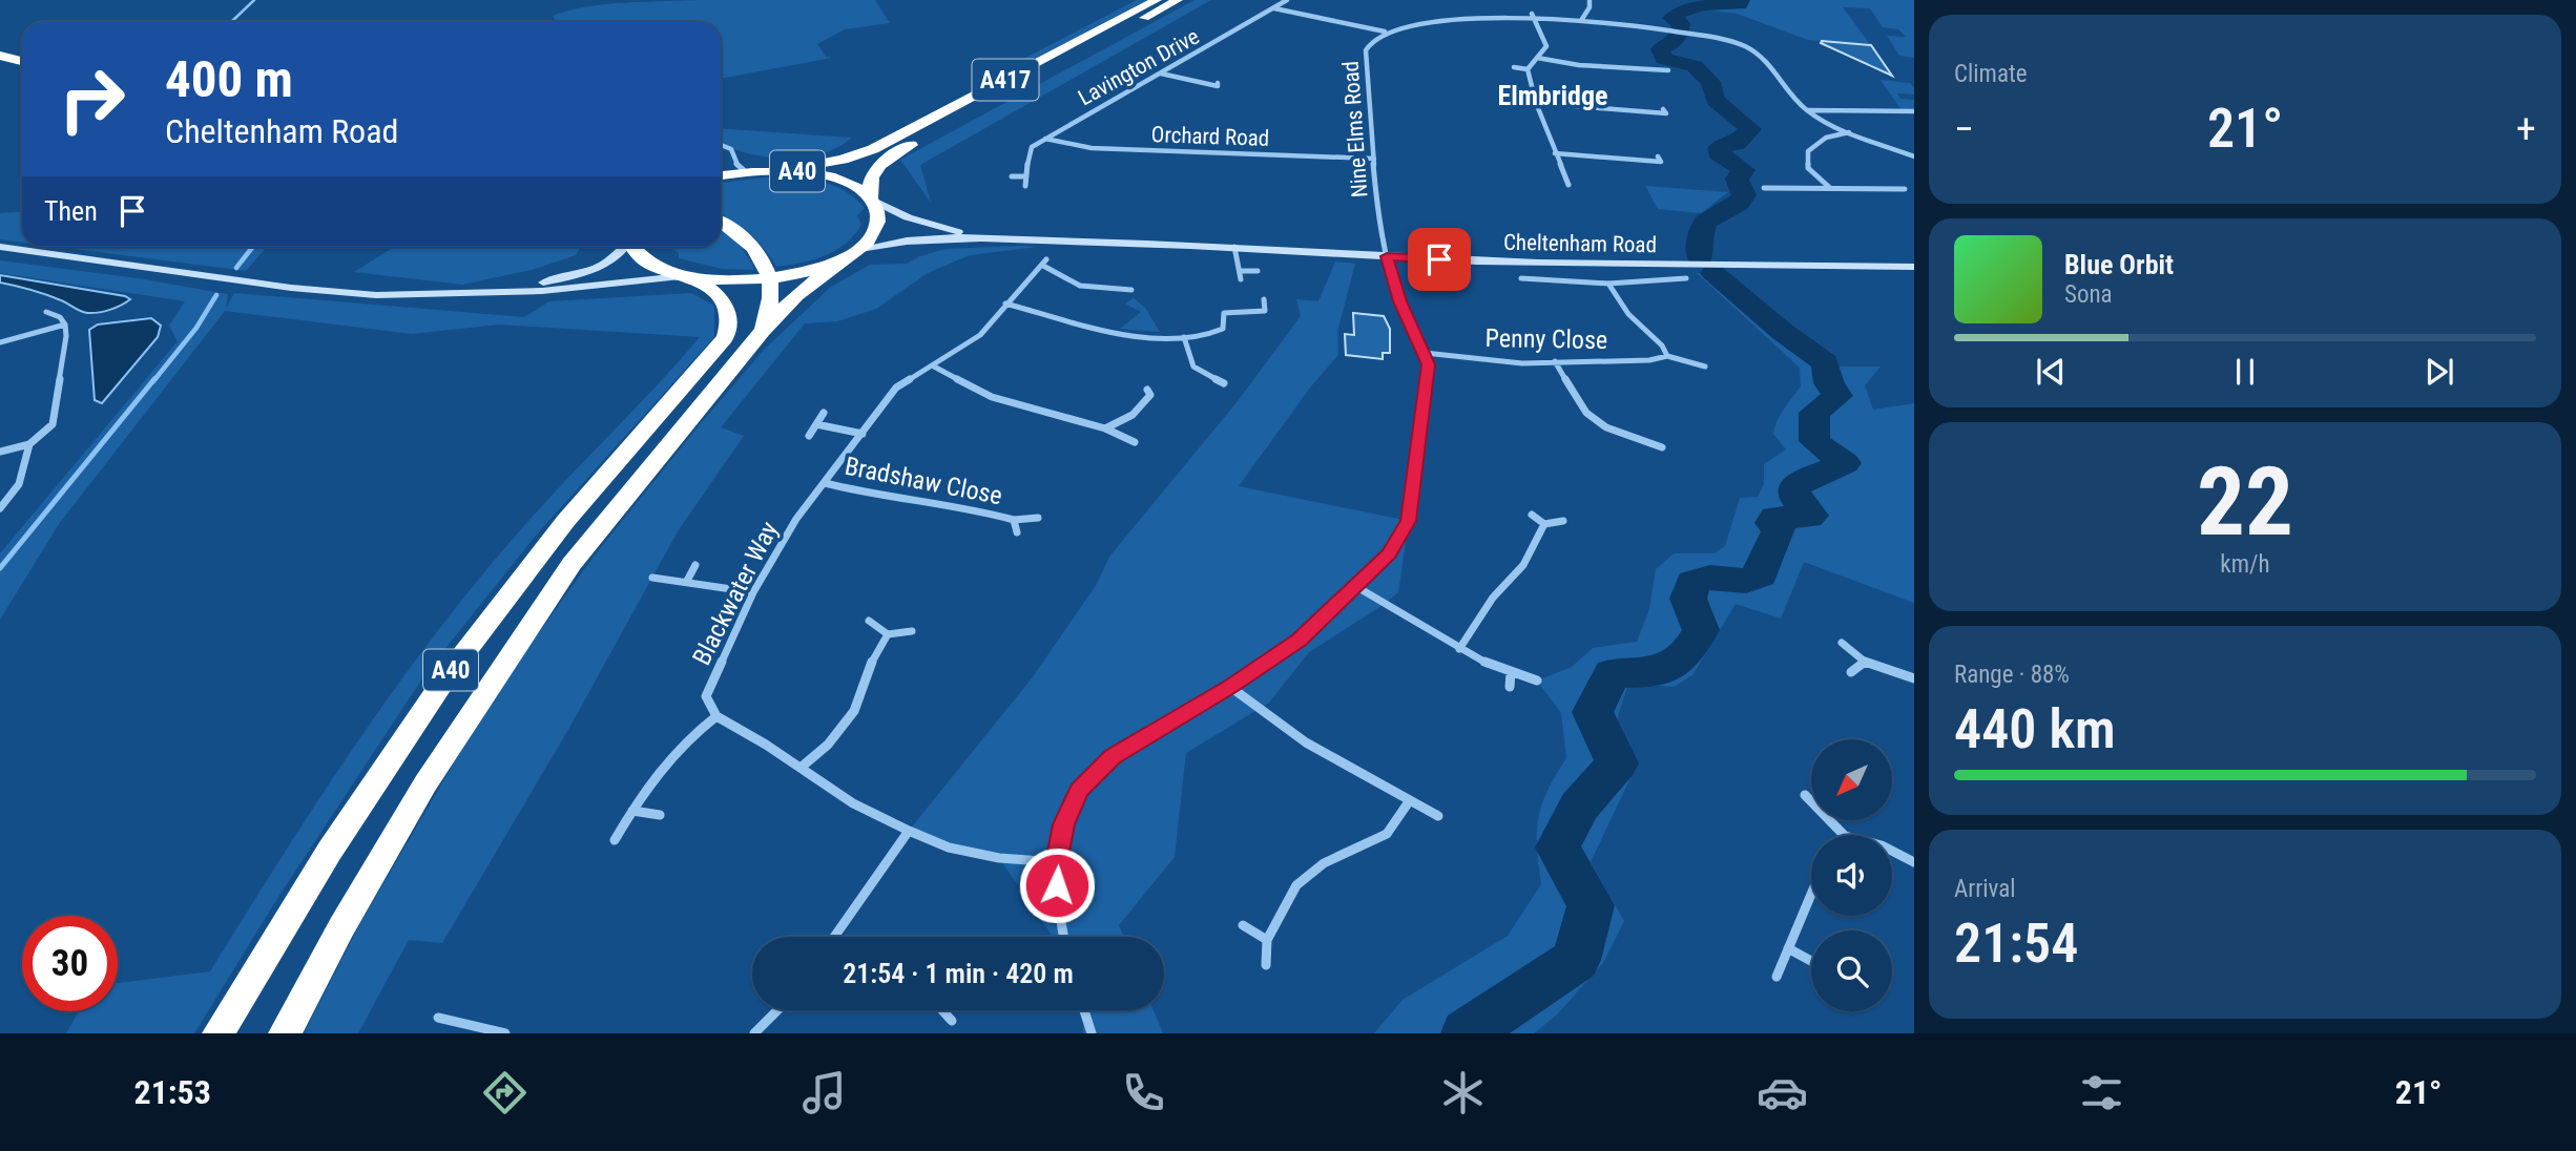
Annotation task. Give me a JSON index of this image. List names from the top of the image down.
{
  "streets": {
    "highway": ["A417", "A40"],
    "main road": ["Cheltenham Road"],
    "street": [
      "Lavington Drive",
      "Nine Elms Road",
      "Orchard Road",
      "Penny Close",
      "Bradshaw Close",
      "Blackwater Way"
    ]
  },
  "crossings": [
    ["Lavington Drive", "Orchard Road"],
    ["A417", "A40"],
    ["A417", "Cheltenham Road"],
    ["Nine Elms Road", "Orchard Road"],
    ["Nine Elms Road", "Cheltenham Road"],
    ["Nine Elms Road", "Penny Close"],
    ["A40", "Cheltenham Road"],
    ["Bradshaw Close", "Blackwater Way"]
  ],
  "districts": ["Elmbridge"],
  "north": "bottom left",
  "page": {
    "tile": [
      "Climate",
      ["22", "km/h"],
      ["Range · 88%", "440 km"],
      ["Arrival", "21:54"]
    ],
    "turn": ["400 m", "Cheltenham Road"],
    "heat": ["−", "21°", "+"],
    "then": "Then",
    "song": ["Blue Orbit", "Sona"],
    "limit": "30",
    "trip": "21:54 · 1 min · 420 m",
    "tabs": ["21:53", "21°"]
  }
}
